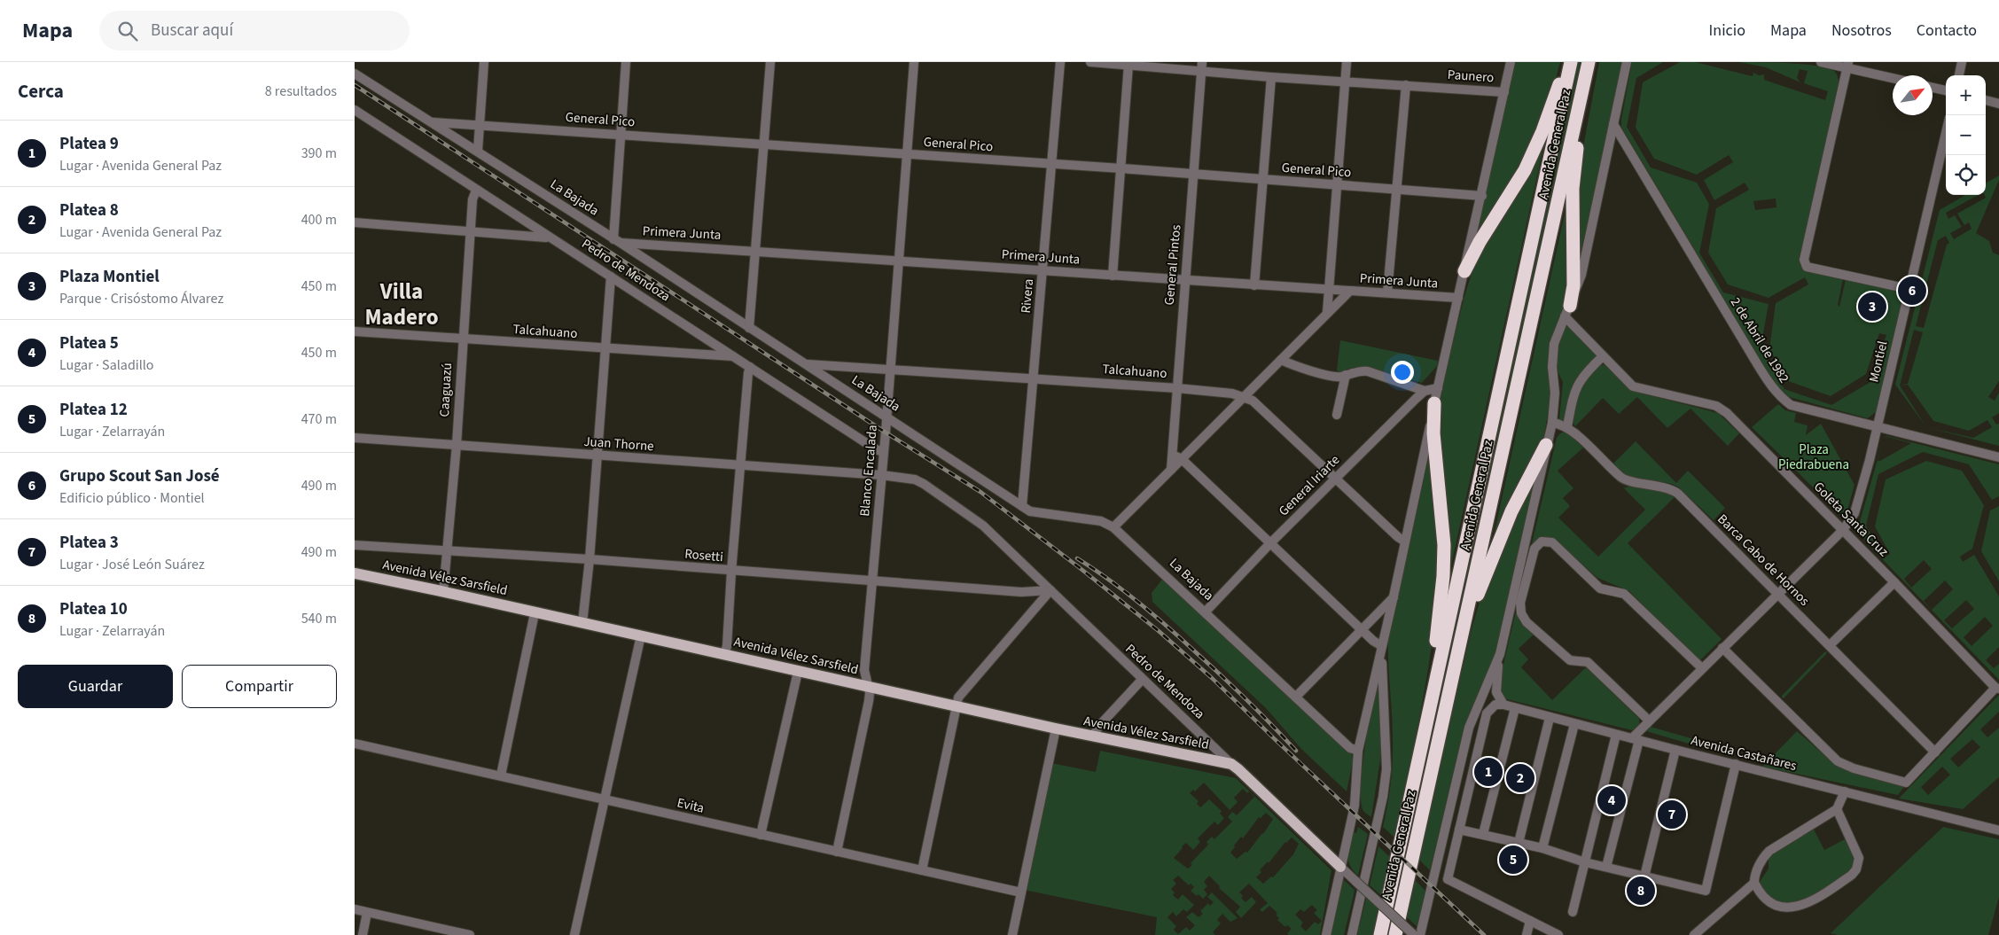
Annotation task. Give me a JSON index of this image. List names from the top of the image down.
{
  "streets": {
    "highway": ["Avenida General Paz"],
    "main road": ["Pedro de Mendoza", "Avenida Vélez Sarsfield"],
    "street": [
      "Paunero",
      "General Pico",
      "La Bajada",
      "Primera Junta",
      "General Pintos",
      "Rivera",
      "Talcahuano",
      "2 de Abril de 1982",
      "Montiel",
      "Caaguazú",
      "Juan Thorne",
      "Blanco Encalada",
      "General Iriarte",
      "Goleta Santa Cruz",
      "Rosetti",
      "Barca Cabo de Hornos",
      "Avenida Castañares",
      "Evita"
    ]
  },
  "crossings": [
    ["Paunero", "Avenida General Paz"],
    ["Paunero", "General Pintos"],
    ["General Pico", "Avenida General Paz"],
    ["General Pico", "La Bajada"],
    ["General Pico", "General Pintos"],
    ["General Pico", "Rivera"],
    ["General Pico", "Blanco Encalada"],
    ["Avenida General Paz", "La Bajada"],
    ["Avenida General Paz", "Primera Junta"],
    ["Avenida General Paz", "Pedro de Mendoza"],
    ["Avenida General Paz", "Talcahuano"],
    ["La Bajada", "Primera Junta"],
    ["La Bajada", "Rivera"],
    ["La Bajada", "Talcahuano"],
    ["La Bajada", "Blanco Encalada"],
    ["La Bajada", "General Iriarte"],
    ["Primera Junta", "General Pintos"],
    ["Primera Junta", "Rivera"],
    ["Primera Junta", "Blanco Encalada"],
    ["General Pintos", "Talcahuano"],
    ["Pedro de Mendoza", "Talcahuano"],
    ["Pedro de Mendoza", "Caaguazú"],
    ["Pedro de Mendoza", "Juan Thorne"],
    ["Pedro de Mendoza", "Blanco Encalada"],
    ["Pedro de Mendoza", "Rosetti"],
    ["Pedro de Mendoza", "Avenida Vélez Sarsfield"],
    ["Rivera", "Talcahuano"],
    ["Talcahuano", "Caaguazú"],
    ["Talcahuano", "Blanco Encalada"],
    ["Talcahuano", "General Iriarte"],
    ["2 de Abril de 1982", "Montiel"],
    ["Montiel", "Goleta Santa Cruz"],
    ["Montiel", "Barca Cabo de Hornos"],
    ["Montiel", "Avenida Castañares"],
    ["Caaguazú", "Juan Thorne"],
    ["Caaguazú", "Rosetti"],
    ["Caaguazú", "Avenida Vélez Sarsfield"],
    ["Juan Thorne", "Blanco Encalada"],
    ["Blanco Encalada", "Rosetti"],
    ["Blanco Encalada", "Avenida Vélez Sarsfield"],
    ["Blanco Encalada", "Evita"]
  ],
  "districts": ["Villa Madero"],
  "parks": ["Plaza Piedrabuena"],
  "north": "top right",
  "page": {
    "header": "Mapa",
    "search": "Buscar aquí",
    "nav": [
      "Inicio",
      "Mapa",
      "Nosotros",
      "Contacto"
    ],
    "heading": ["Cerca", "8 resultados"],
    "map_buttons": ["+", "−"],
    "list": [
      {
        "mark": "1",
        "name": "Platea 9",
        "note": "Lugar · Avenida General Paz",
        "value": "390 m"
      },
      {
        "mark": "2",
        "name": "Platea 8",
        "note": "Lugar · Avenida General Paz",
        "value": "400 m"
      },
      {
        "mark": "3",
        "name": "Plaza Montiel",
        "note": "Parque · Crisóstomo Álvarez",
        "value": "450 m"
      },
      {
        "mark": "4",
        "name": "Platea 5",
        "note": "Lugar · Saladillo",
        "value": "450 m"
      },
      {
        "mark": "5",
        "name": "Platea 12",
        "note": "Lugar · Zelarrayán",
        "value": "470 m"
      },
      {
        "mark": "6",
        "name": "Grupo Scout San José",
        "note": "Edificio público · Montiel",
        "value": "490 m"
      },
      {
        "mark": "7",
        "name": "Platea 3",
        "note": "Lugar · José León Suárez",
        "value": "490 m"
      },
      {
        "mark": "8",
        "name": "Platea 10",
        "note": "Lugar · Zelarrayán",
        "value": "540 m"
      }
    ],
    "pins": [
      "6",
      "3",
      "1",
      "2",
      "4",
      "7",
      "5",
      "8"
    ],
    "buttons": ["Guardar", "Compartir"]
  }
}
